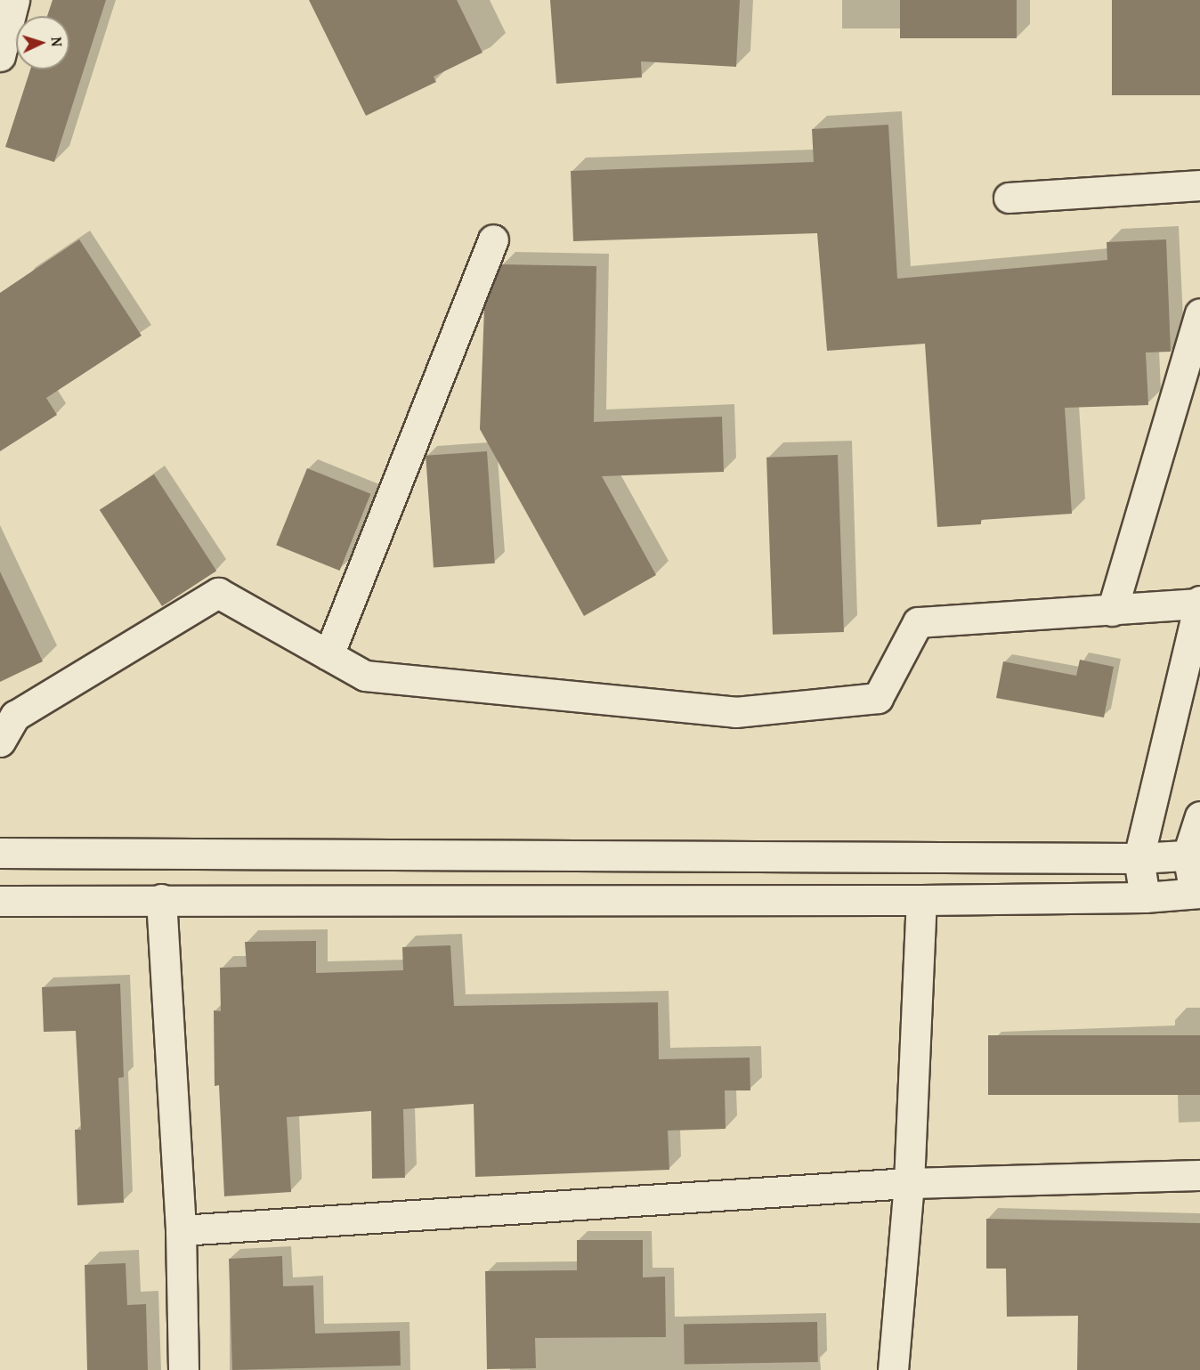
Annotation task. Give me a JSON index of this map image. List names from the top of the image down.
{
  "north": "right"
}
